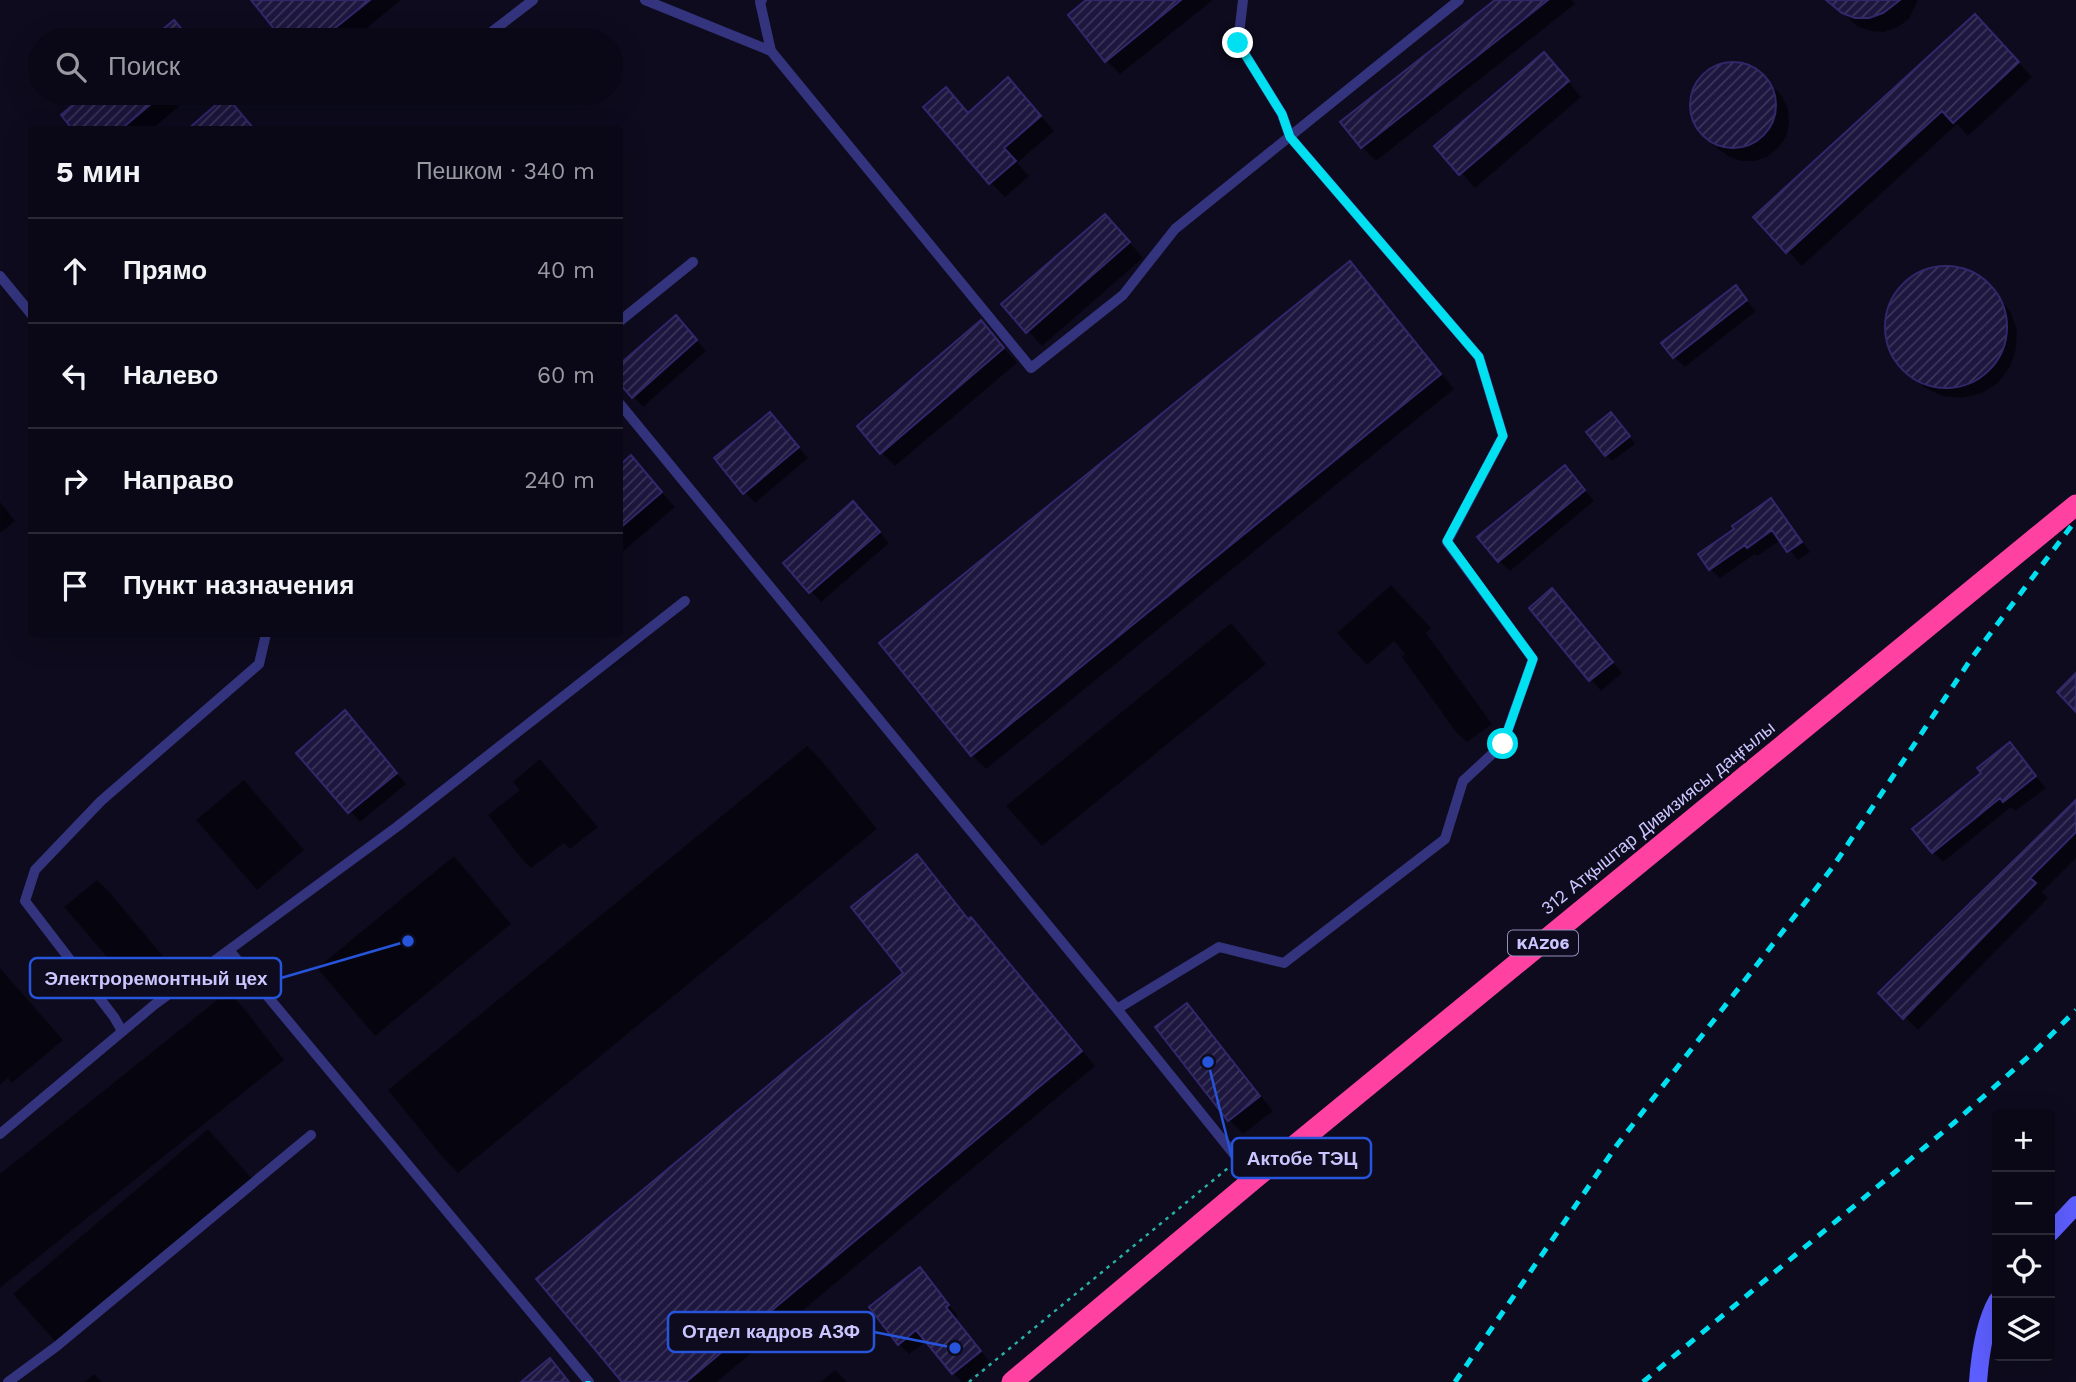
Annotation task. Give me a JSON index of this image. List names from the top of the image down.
{
  "streets": {
    "highway": ["312 Атқыштар Дивизиясы даңғылы", "KАZ06"]
  },
  "places": ["Электроремонтный цех", "Актобе ТЭЦ", "Отдел кадров АЗФ"],
  "page": {
    "search": "Поиск",
    "heading": ["5 мин", "Пешком · 340 m"],
    "list": [
      ["Прямо", "40 m"],
      ["Налево", "60 m"],
      ["Направо", "240 m"],
      "Пункт назначения"
    ],
    "map_buttons": ["+", "−"]
  }
}
